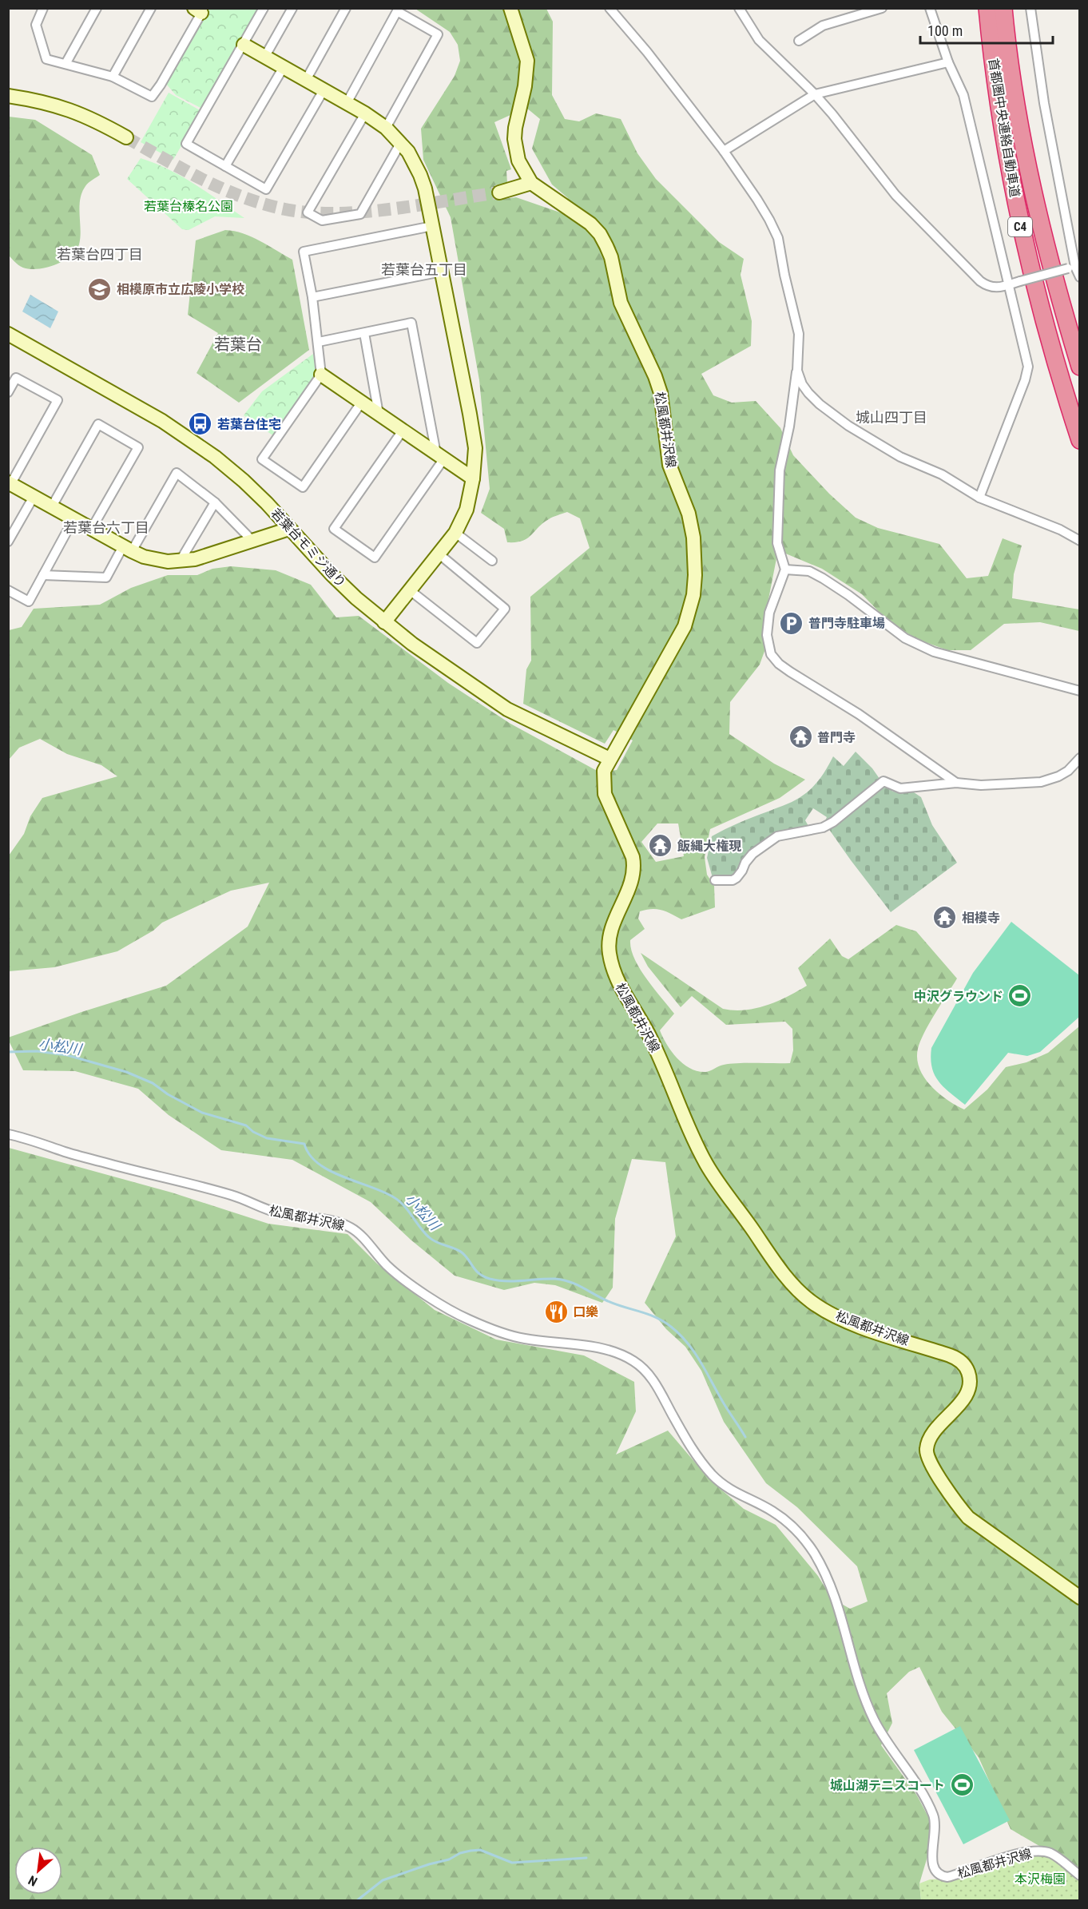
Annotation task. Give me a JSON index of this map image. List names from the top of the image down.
{
  "streets": {
    "highway": ["首都圏中央連絡自動車道", "C4"],
    "street": ["松風都井沢線", "若葉台モミジ通り"]
  },
  "crossings": [
    ["松風都井沢線", "若葉台モミジ通り"]
  ],
  "districts": [
    "若葉台四丁目",
    "若葉台五丁目",
    "若葉台",
    "城山四丁目",
    "若葉台六丁目"
  ],
  "water": ["小松川"],
  "parks": ["若葉台榛名公園", "本沢梅園"],
  "places": {
    "school or university": ["相模原市立広陵小学校"],
    "bus stop": ["若葉台住宅"],
    "parking": ["普門寺駐車場"],
    "temple": ["普門寺", "飯縄大権現", "相模寺"],
    "sports": ["中沢グラウンド", "城山湖テニスコート"],
    "restaurant": ["口樂"]
  },
  "scale_bar": "100 m",
  "north": "bottom left"
}
